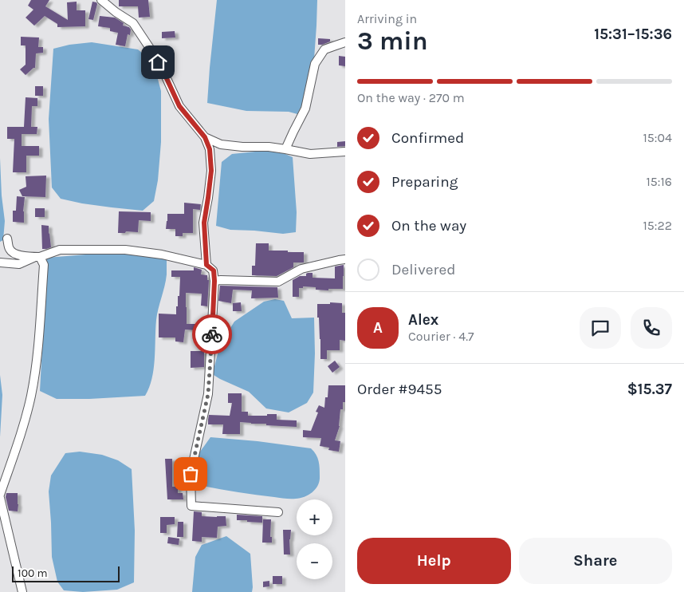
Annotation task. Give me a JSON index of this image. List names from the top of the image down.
{
  "scale_bar": "100 m",
  "page": {
    "heading": ["3 min", "Arriving in", "15:31–15:36"],
    "panel": [
      "Alex",
      "Courier · 4.7",
      "Order #9455",
      "$15.37"
    ],
    "bar": "On the way · 270 m",
    "list": [
      ["Confirmed", "15:04"],
      ["Preparing", "15:16"],
      ["On the way", "15:22"],
      "Delivered"
    ],
    "round": "A",
    "map_buttons": ["+", "−"],
    "buttons": ["Help", "Share"],
    "scale": "100 m"
  }
}
